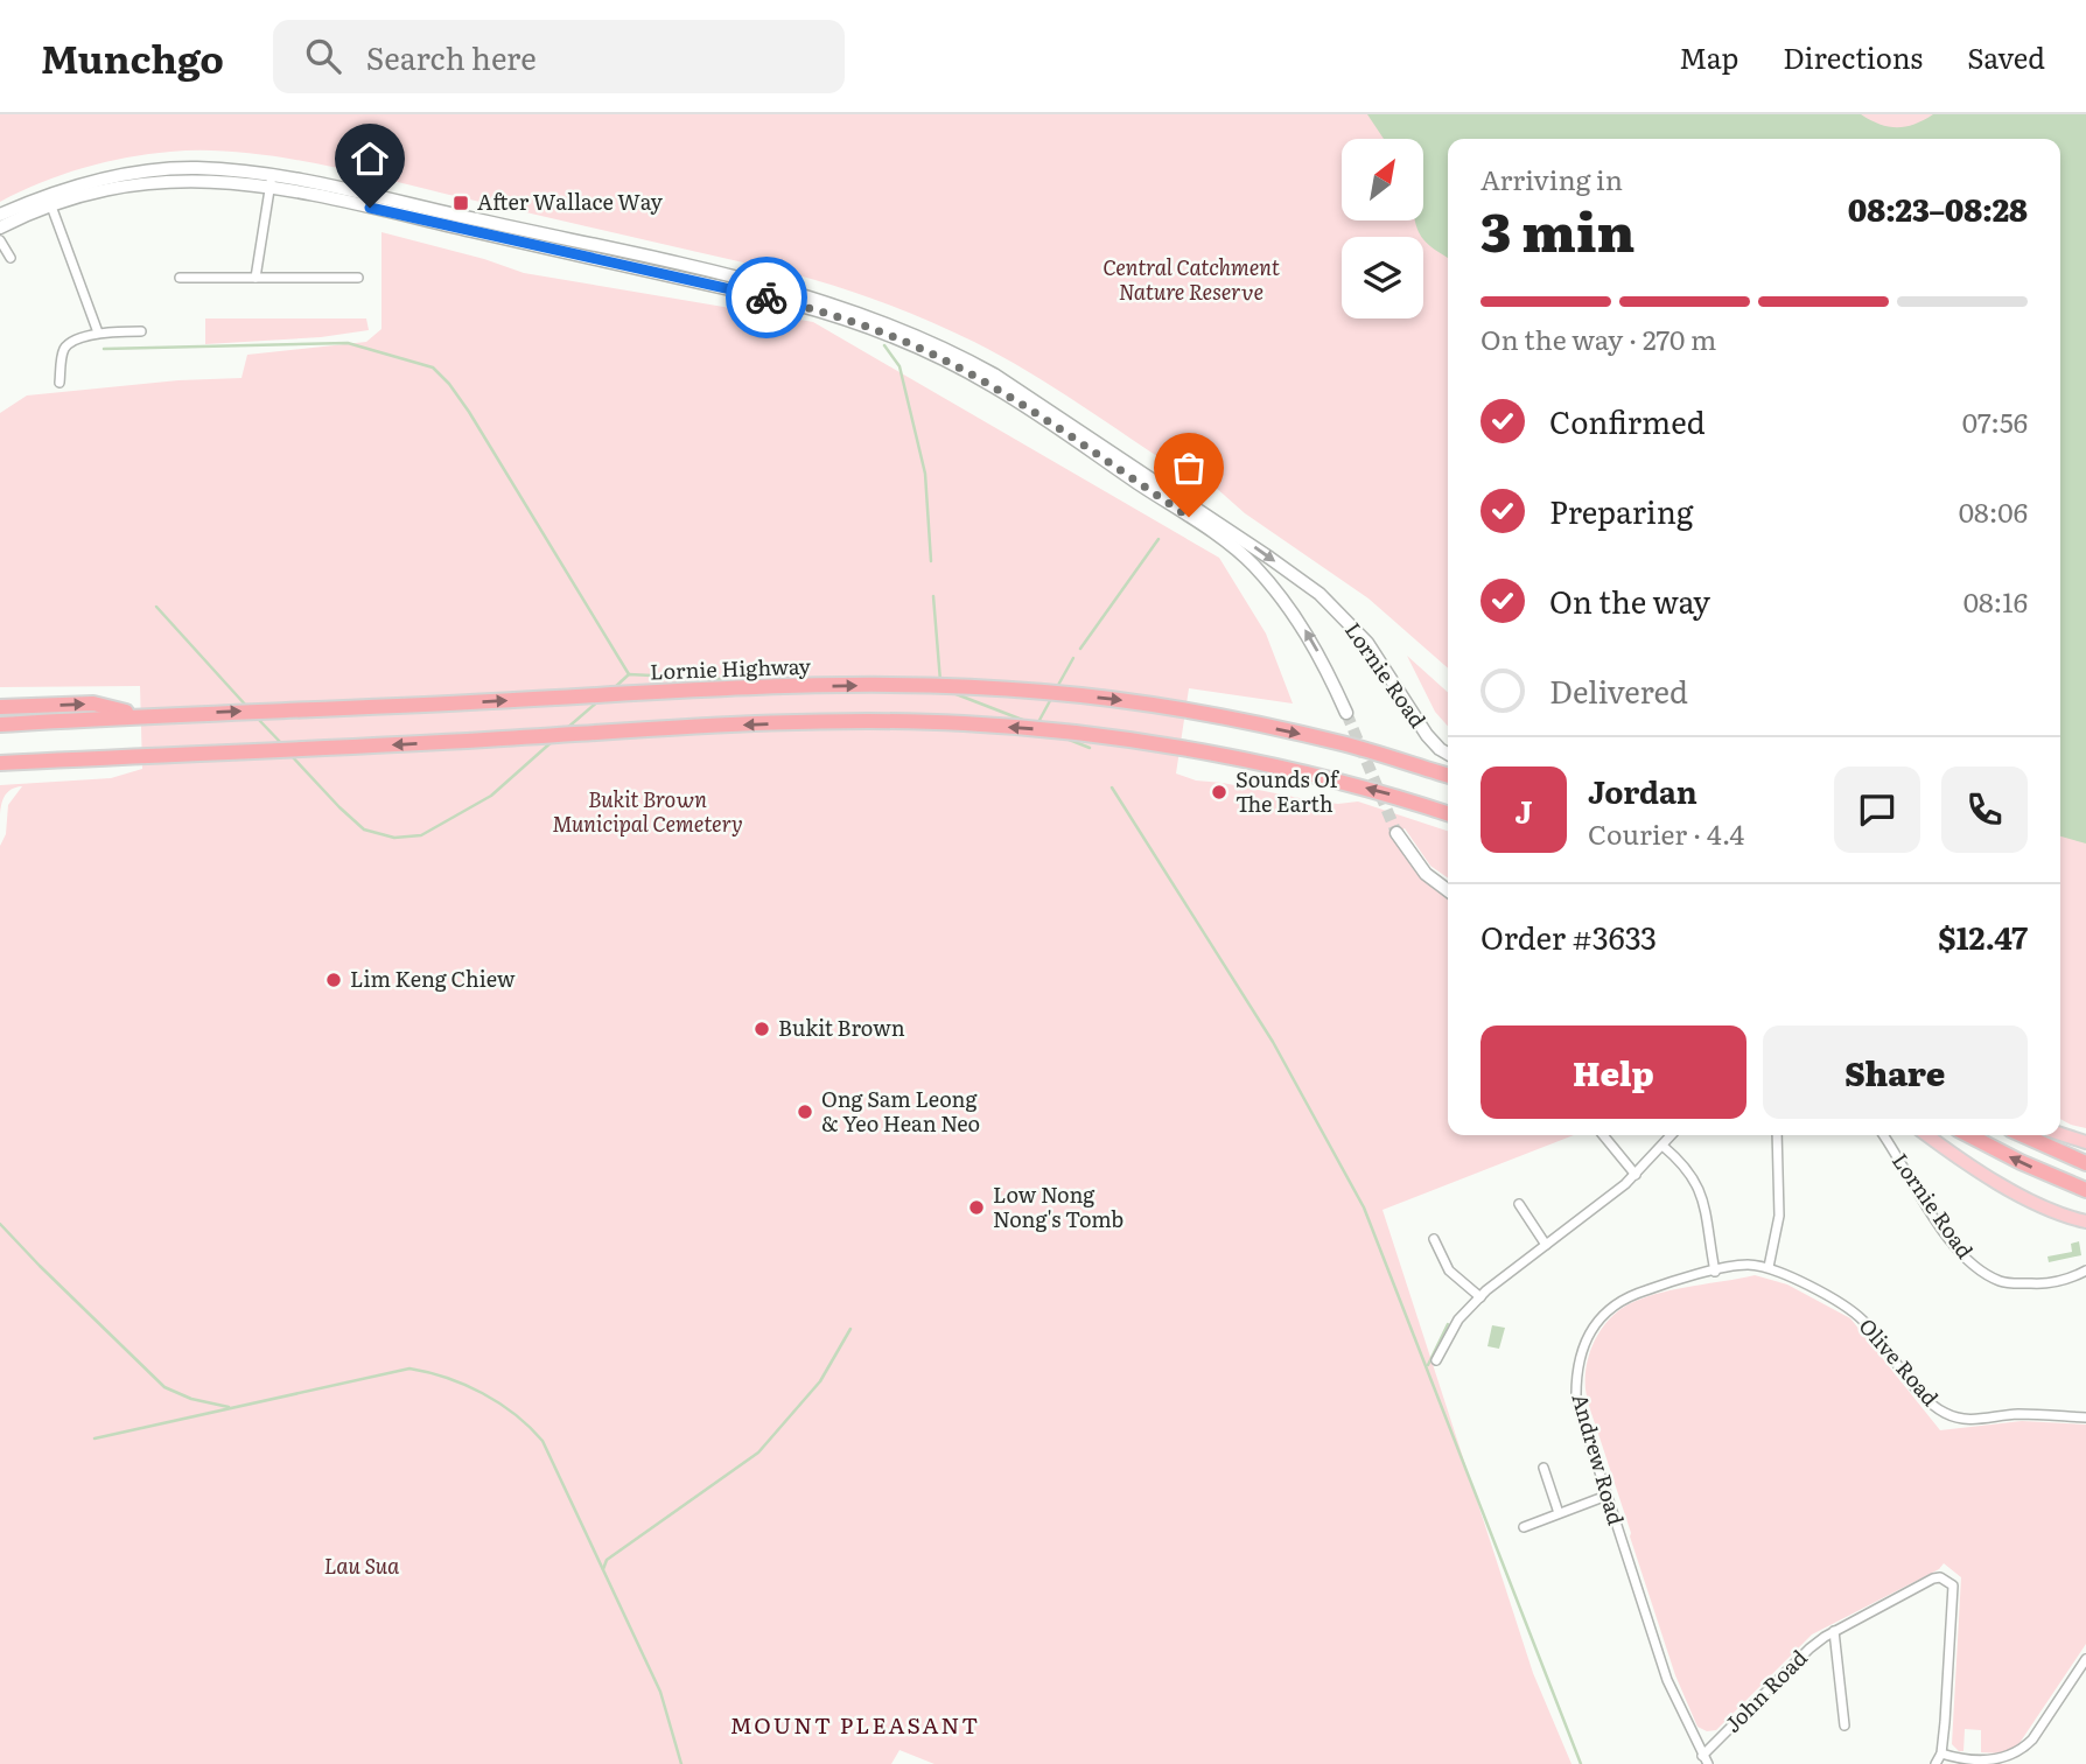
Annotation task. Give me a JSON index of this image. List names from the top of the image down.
{
  "streets": {
    "highway": ["Lornie Highway"],
    "main road": ["Lornie Road"],
    "street": ["Olive Road", "Andrew Road", "John Road"]
  },
  "crossings": [
    ["Olive Road", "Andrew Road"],
    ["Andrew Road", "John Road"]
  ],
  "districts": ["MOUNT PLEASANT"],
  "parks": ["Central Catchment Nature Reserve", "Bukit Brown Municipal Cemetery", "Lau Sua"],
  "places": {
    "transit": ["After Wallace Way"],
    "other": [
      "Sounds Of The Earth",
      "Lim Keng Chiew",
      "Bukit Brown",
      "Ong Sam Leong & Yeo Hean Neo",
      "Low Nong Nong's Tomb"
    ]
  },
  "north": "top right",
  "page": {
    "header": "Munchgo",
    "search": "Search here",
    "nav": ["Map", "Directions", "Saved"],
    "heading": ["3 min", "Arriving in", "08:23–08:28"],
    "panel": [
      "Jordan",
      "Courier · 4.4",
      "Order #3633",
      "$12.47"
    ],
    "bar": "On the way · 270 m",
    "list": [
      ["Confirmed", "07:56"],
      ["Preparing", "08:06"],
      ["On the way", "08:16"],
      "Delivered"
    ],
    "round": "J",
    "buttons": ["Help", "Share"]
  }
}
